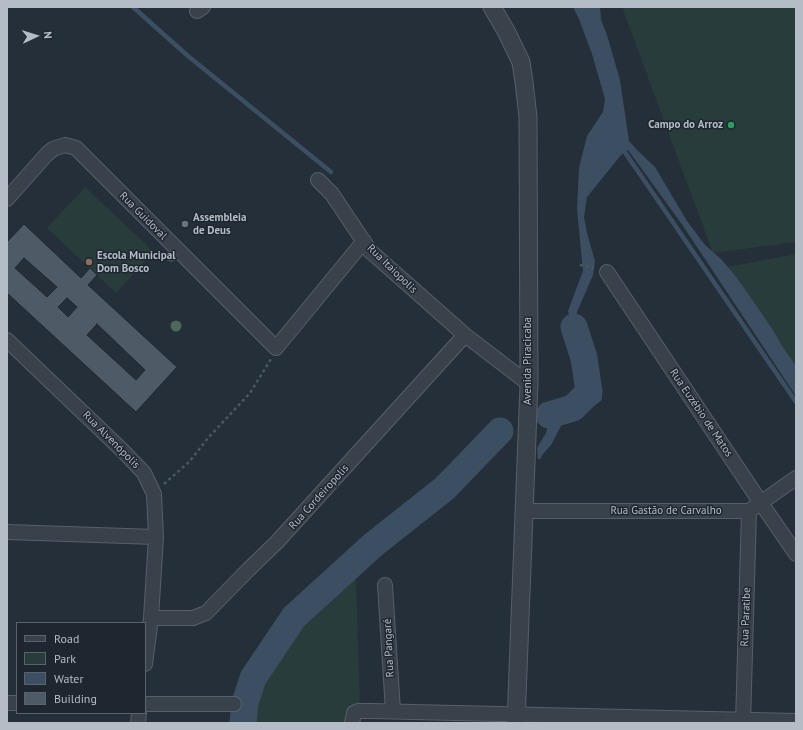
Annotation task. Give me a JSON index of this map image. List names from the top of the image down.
{
  "streets": {
    "street": [
      "Rua Guidoval",
      "Rua Itaiopolis",
      "Avenida Piracicaba",
      "Rua Euzébio de Matos",
      "Rua Alvenópolis",
      "Rua Cordeiropolis",
      "Rua Gastão de Carvalho",
      "Rua Paratibe",
      "Rua Pangaré"
    ]
  },
  "crossings": [
    ["Rua Guidoval", "Rua Itaiopolis"],
    ["Rua Itaiopolis", "Avenida Piracicaba"],
    ["Rua Itaiopolis", "Rua Cordeiropolis"],
    ["Avenida Piracicaba", "Rua Gastão de Carvalho"],
    ["Rua Euzébio de Matos", "Rua Gastão de Carvalho"],
    ["Rua Euzébio de Matos", "Rua Paratibe"],
    ["Rua Alvenópolis", "Rua Cordeiropolis"],
    ["Rua Gastão de Carvalho", "Rua Paratibe"]
  ],
  "places": ["Campo do Arroz", "Assembleia de Deus", "Escola Municipal Dom Bosco"],
  "legend": [
    "Road",
    "Park",
    "Water",
    "Building"
  ],
  "north": "right"
}
